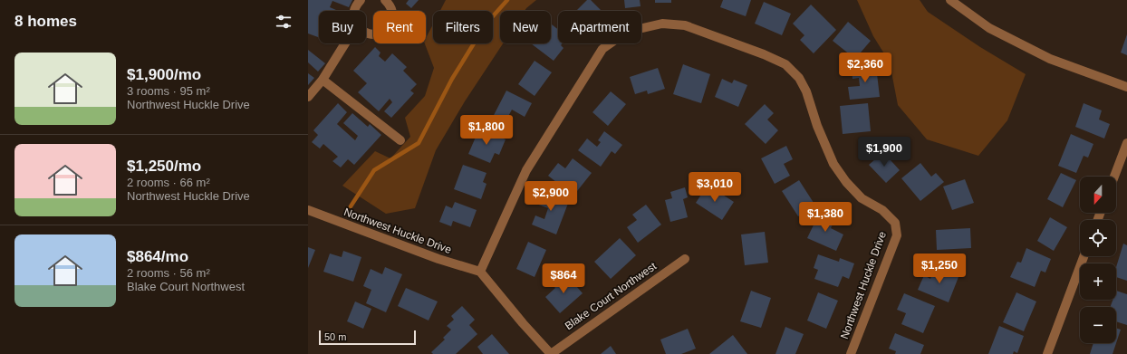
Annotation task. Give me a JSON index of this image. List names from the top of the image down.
{
  "streets": {
    "street": ["Northwest Huckle Drive", "Blake Court Northwest"]
  },
  "scale_bar": "50 m",
  "north": "bottom",
  "page": {
    "heading": "8 homes",
    "chip": [
      "Buy",
      "Rent",
      "Filters",
      "New",
      "Apartment"
    ],
    "list": [
      {
        "name": "$1,900/mo",
        "note": "3 rooms · 95 m² · Northwest Huckle Drive"
      },
      {
        "name": "$1,250/mo",
        "note": "2 rooms · 66 m² · Northwest Huckle Drive"
      },
      {
        "name": "$864/mo",
        "note": "2 rooms · 56 m² · Blake Court Northwest"
      }
    ],
    "price": [
      "$2,360",
      "$1,800",
      "$1,900",
      "$3,010",
      "$2,900",
      "$1,380",
      "$1,250",
      "$864"
    ],
    "map_buttons": ["+", "−"],
    "scale": "50 m"
  }
}
